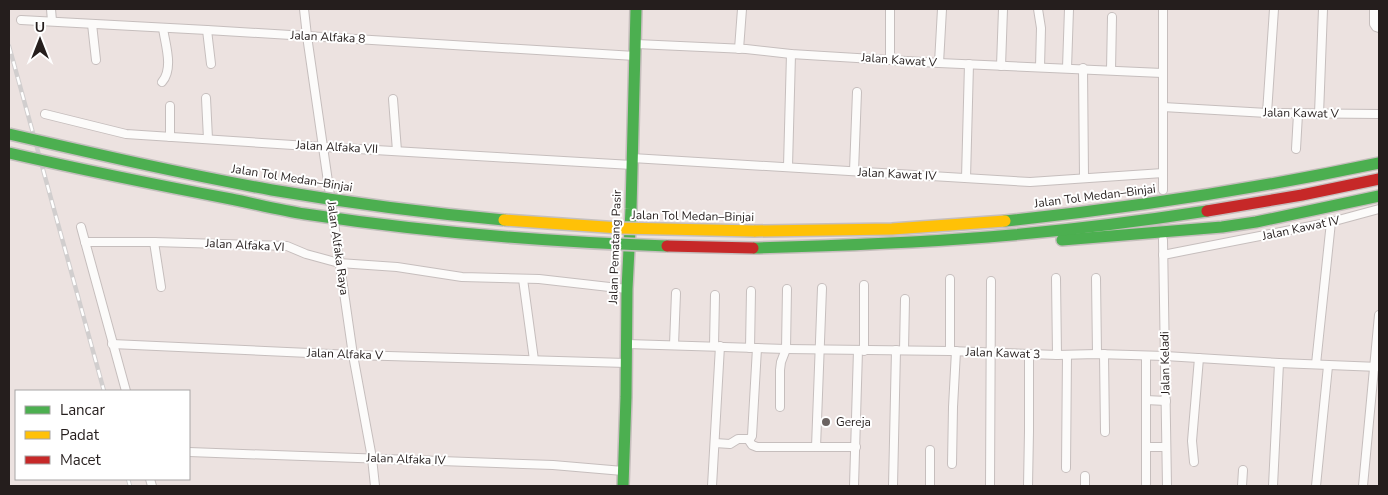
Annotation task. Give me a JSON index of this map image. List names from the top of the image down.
{
  "streets": {
    "main road": ["Jalan Tol Medan–Binjai", "Jalan Pematang Pasir"],
    "street": [
      "Jalan Alfaka 8",
      "Jalan Kawat V",
      "Jalan Alfaka VII",
      "Jalan Kawat IV",
      "Jalan Alfaka VI",
      "Jalan Alfaka Raya",
      "Jalan Kawat 3",
      "Jalan Alfaka V",
      "Jalan Keladi",
      "Jalan Alfaka IV"
    ]
  },
  "crossings": [
    ["Jalan Alfaka 8", "Jalan Kawat V"],
    ["Jalan Alfaka 8", "Jalan Pematang Pasir"],
    ["Jalan Alfaka 8", "Jalan Alfaka Raya"],
    ["Jalan Kawat V", "Jalan Pematang Pasir"],
    ["Jalan Alfaka VII", "Jalan Kawat IV"],
    ["Jalan Alfaka VII", "Jalan Pematang Pasir"],
    ["Jalan Alfaka VII", "Jalan Alfaka Raya"],
    ["Jalan Kawat IV", "Jalan Pematang Pasir"],
    ["Jalan Kawat IV", "Jalan Keladi"],
    ["Jalan Alfaka VI", "Jalan Pematang Pasir"],
    ["Jalan Alfaka VI", "Jalan Alfaka Raya"],
    ["Jalan Pematang Pasir", "Jalan Kawat 3"],
    ["Jalan Pematang Pasir", "Jalan Alfaka V"],
    ["Jalan Pematang Pasir", "Jalan Alfaka IV"],
    ["Jalan Alfaka Raya", "Jalan Alfaka V"],
    ["Jalan Alfaka Raya", "Jalan Alfaka IV"],
    ["Jalan Kawat 3", "Jalan Keladi"]
  ],
  "places": ["Gereja"],
  "legend": ["Lancar", "Padat", "Macet"],
  "north": "top"
}
